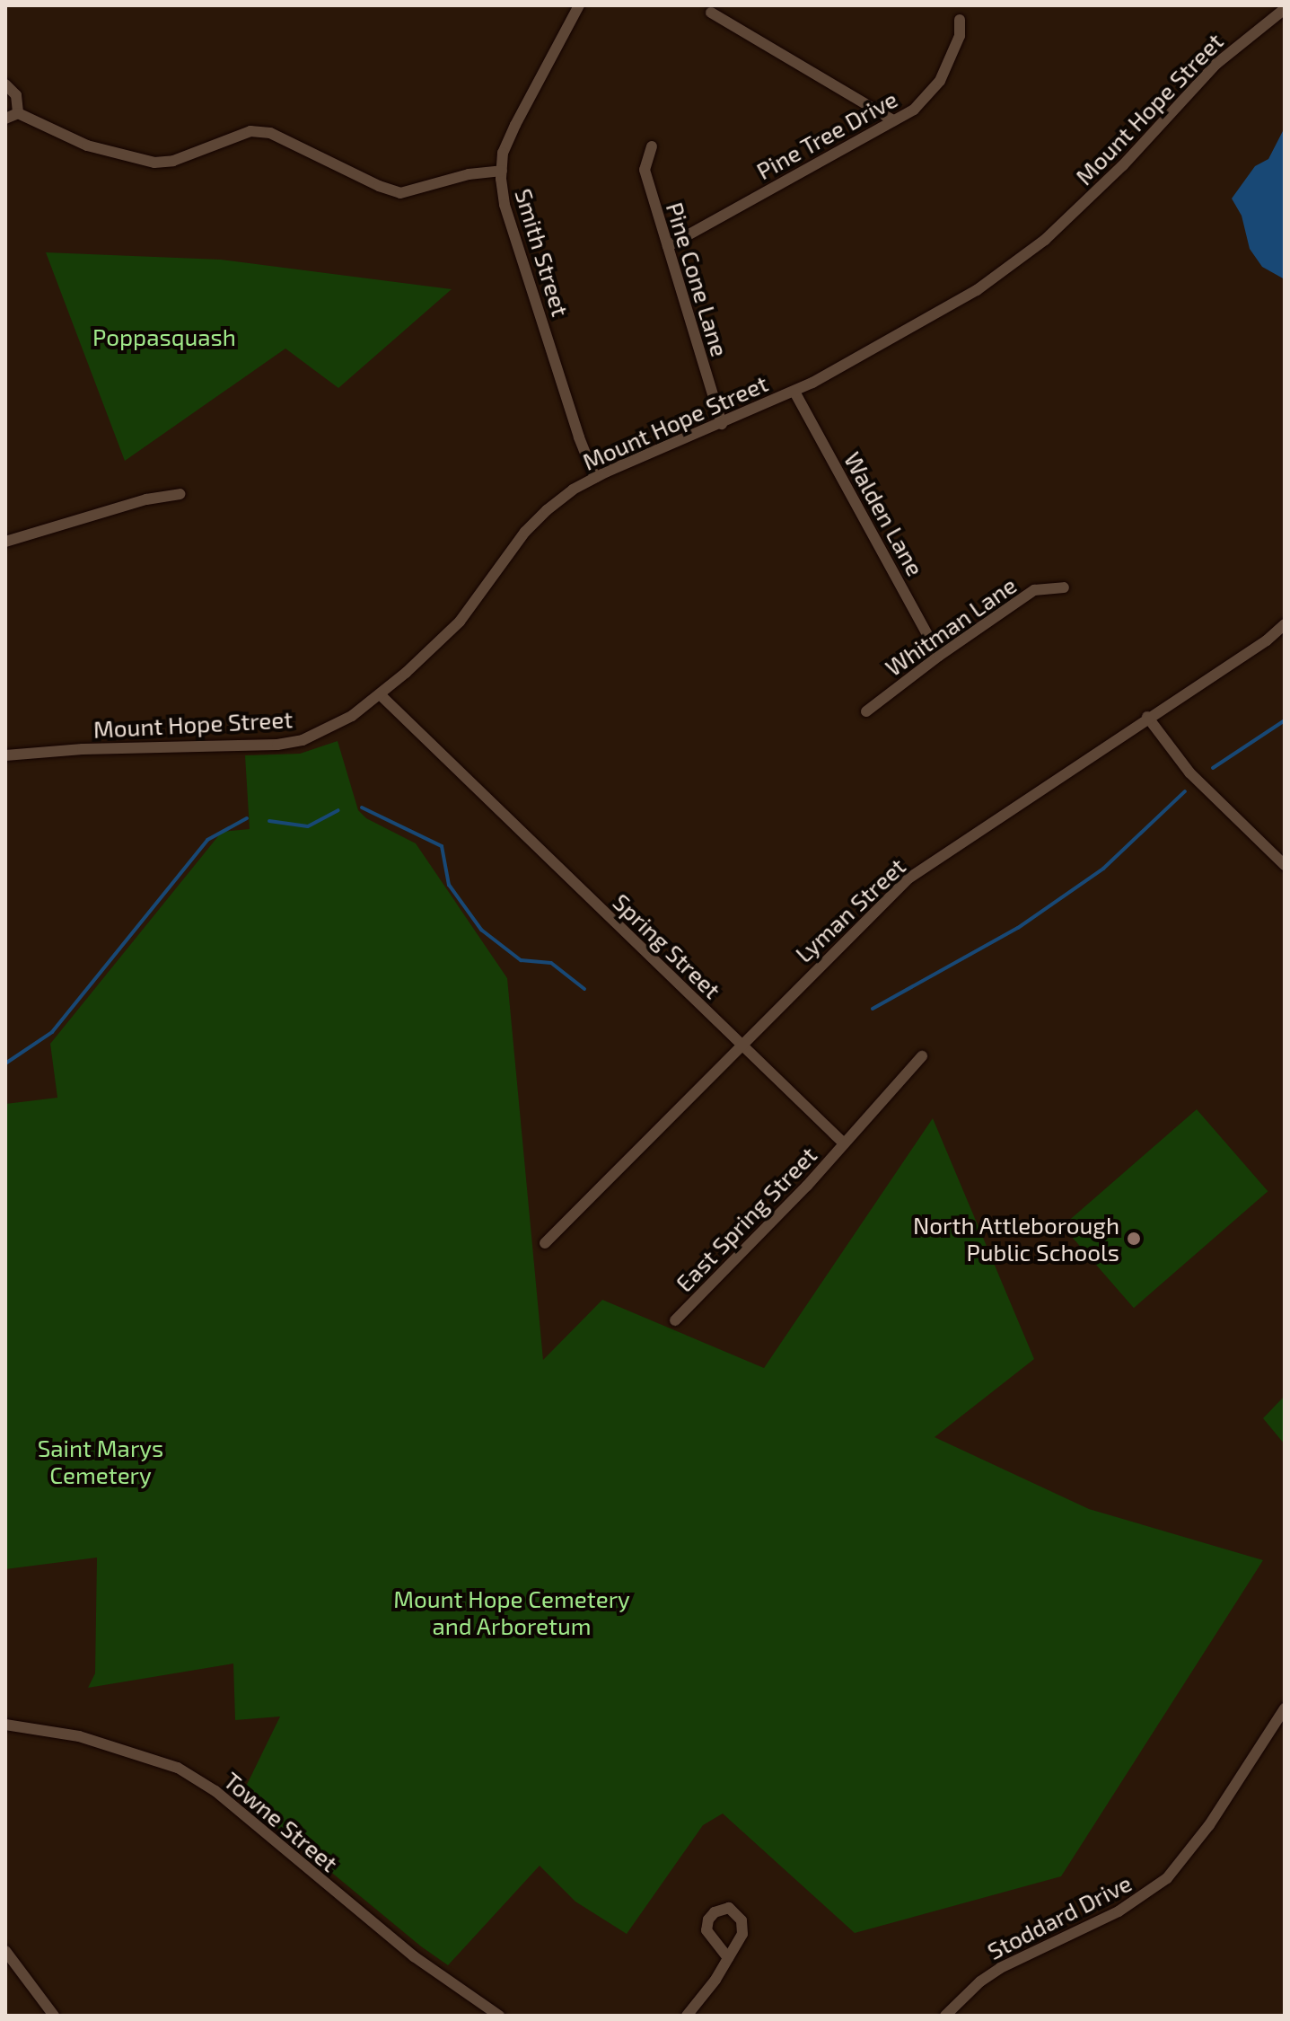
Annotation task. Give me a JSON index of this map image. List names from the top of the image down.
{
  "streets": {
    "street": [
      "Mount Hope Street",
      "Pine Tree Drive",
      "Smith Street",
      "Pine Cone Lane",
      "Walden Lane",
      "Whitman Lane",
      "Lyman Street",
      "Spring Street",
      "East Spring Street",
      "Towne Street",
      "Stoddard Drive"
    ]
  },
  "crossings": [
    ["Mount Hope Street", "Smith Street"],
    ["Mount Hope Street", "Pine Cone Lane"],
    ["Mount Hope Street", "Walden Lane"],
    ["Mount Hope Street", "Spring Street"],
    ["Pine Tree Drive", "Pine Cone Lane"],
    ["Walden Lane", "Whitman Lane"],
    ["Lyman Street", "Spring Street"],
    ["Spring Street", "East Spring Street"]
  ],
  "parks": ["Poppasquash", "Saint Marys Cemetery", "Mount Hope Cemetery and Arboretum"],
  "places": ["North Attleborough Public Schools"]
}
